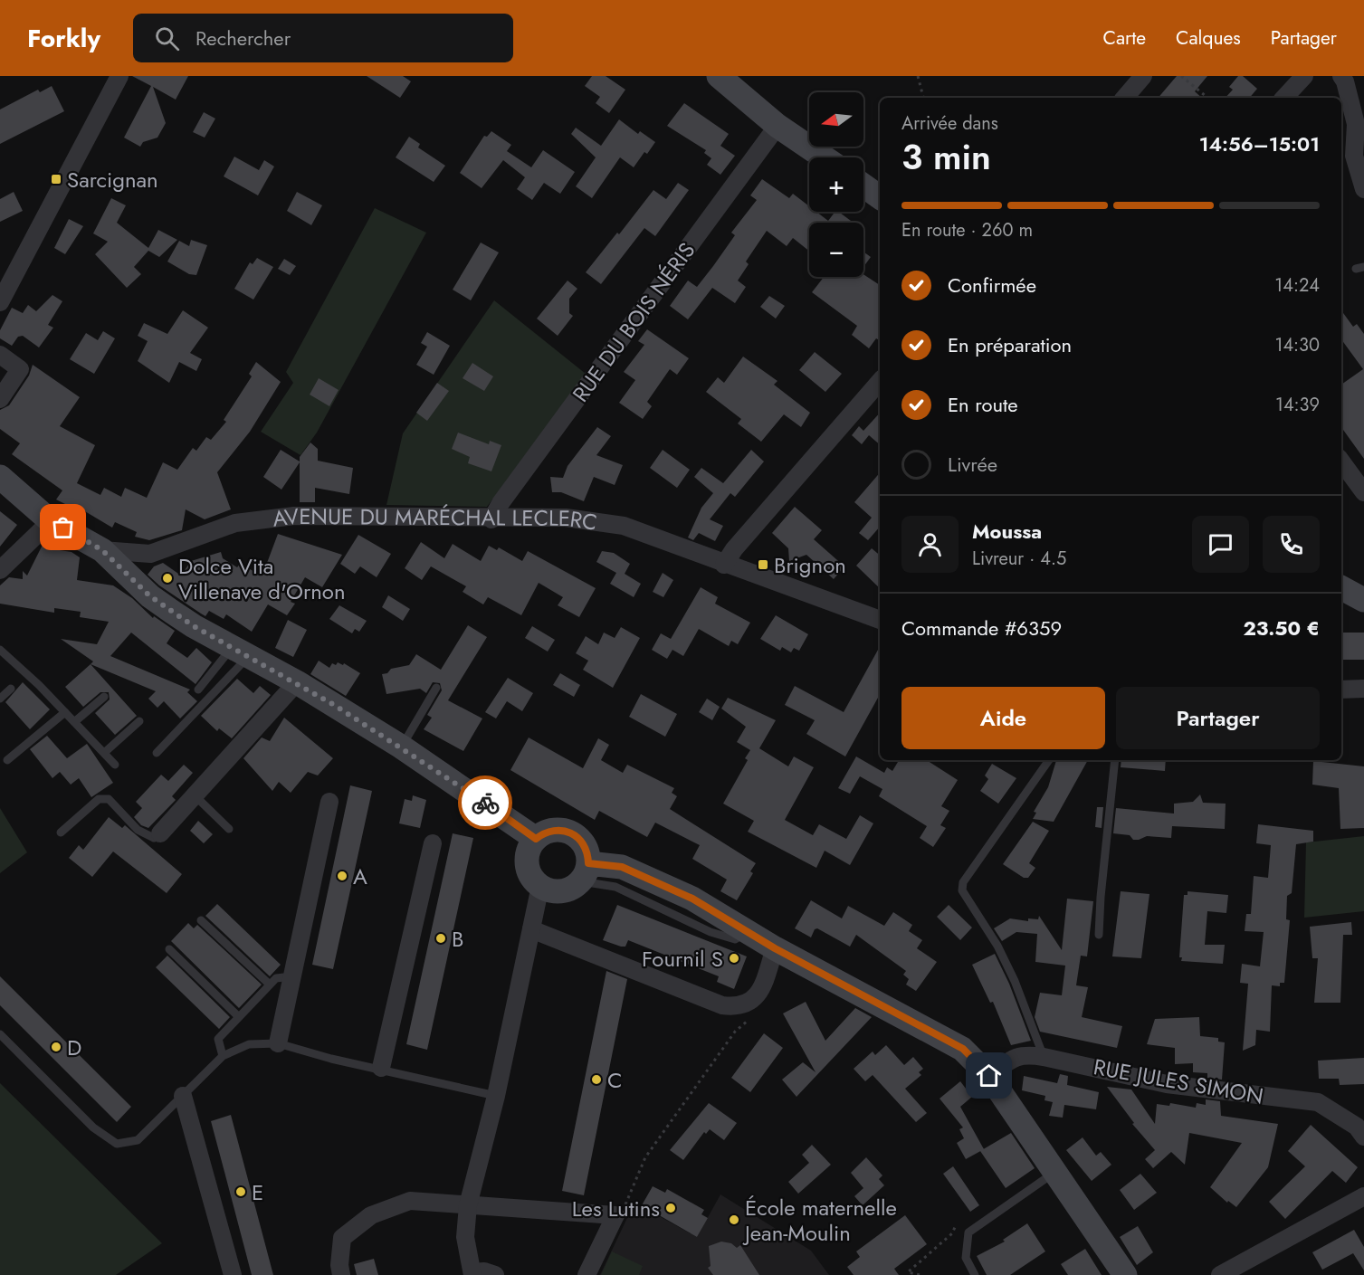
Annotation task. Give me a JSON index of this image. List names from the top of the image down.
{
  "streets": {
    "street": ["RUE DU BOIS NÉRIS", "AVENUE DU MARÉCHAL LECLERC", "RUE JULES SIMON"]
  },
  "crossings": [
    ["RUE DU BOIS NÉRIS", "AVENUE DU MARÉCHAL LECLERC"]
  ],
  "places": {
    "transit": ["Sarcignan", "Brignon"],
    "other": [
      "Dolce Vita Villenave d'Ornon",
      "A",
      "B",
      "Fournil S",
      "D",
      "C",
      "E",
      "Les Lutins",
      "École maternelle Jean-Moulin"
    ]
  },
  "north": "left",
  "page": {
    "header": "Forkly",
    "search": "Rechercher",
    "nav": ["Carte", "Calques", "Partager"],
    "map_buttons": ["+", "−"],
    "heading": ["3 min", "Arrivée dans", "14:56–15:01"],
    "panel": [
      "Moussa",
      "Livreur · 4.5",
      "Commande #6359",
      "23.50 €"
    ],
    "bar": "En route · 260 m",
    "list": [
      ["Confirmée", "14:24"],
      ["En préparation", "14:30"],
      ["En route", "14:39"],
      "Livrée"
    ],
    "buttons": ["Aide", "Partager"]
  }
}
